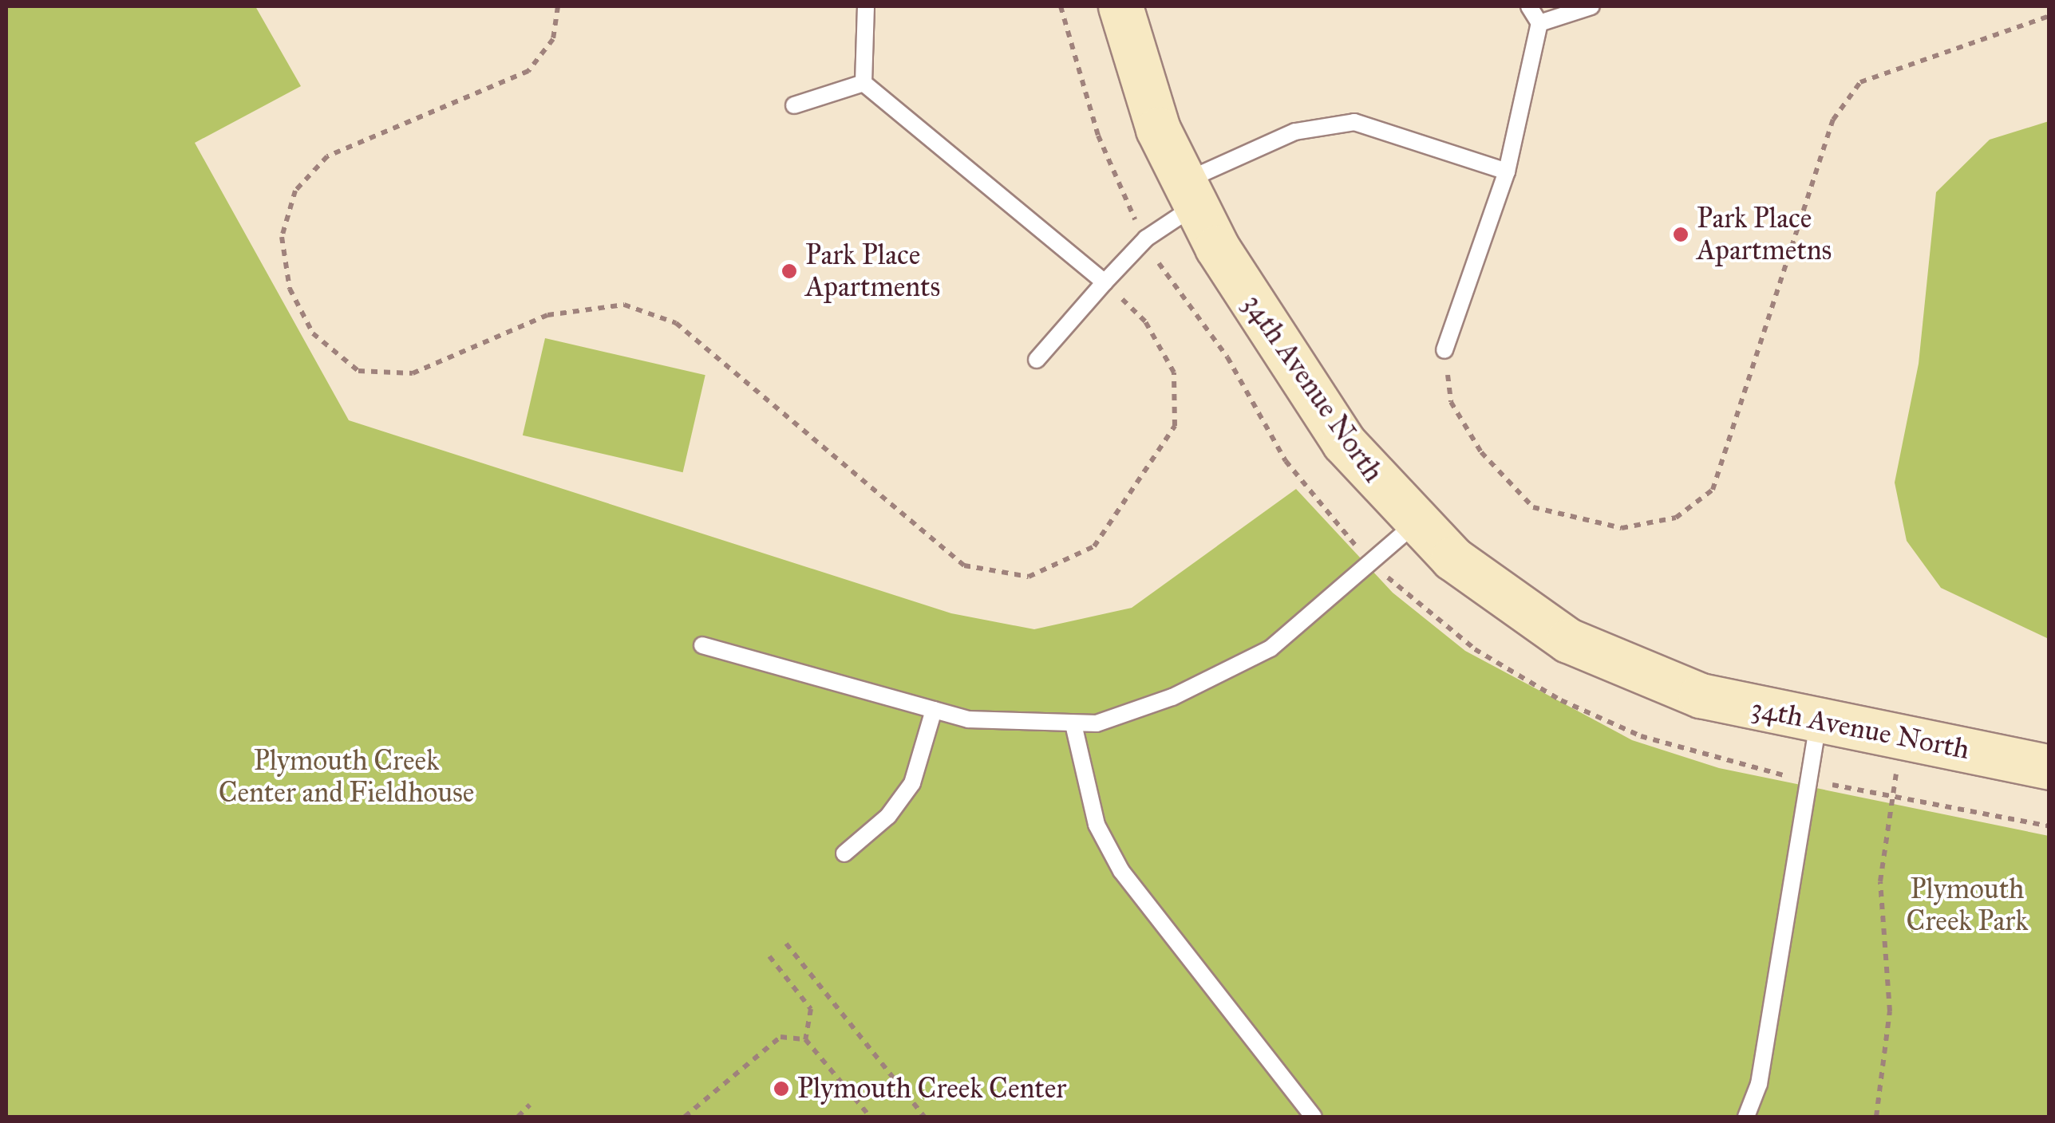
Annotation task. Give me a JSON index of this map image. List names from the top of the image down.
{
  "streets": {
    "street": ["34th Avenue North"]
  },
  "parks": ["Plymouth Creek Center and Fieldhouse", "Plymouth Creek Park"],
  "places": ["Park Place Apartmetns", "Park Place Apartments", "Plymouth Creek Center"]
}
